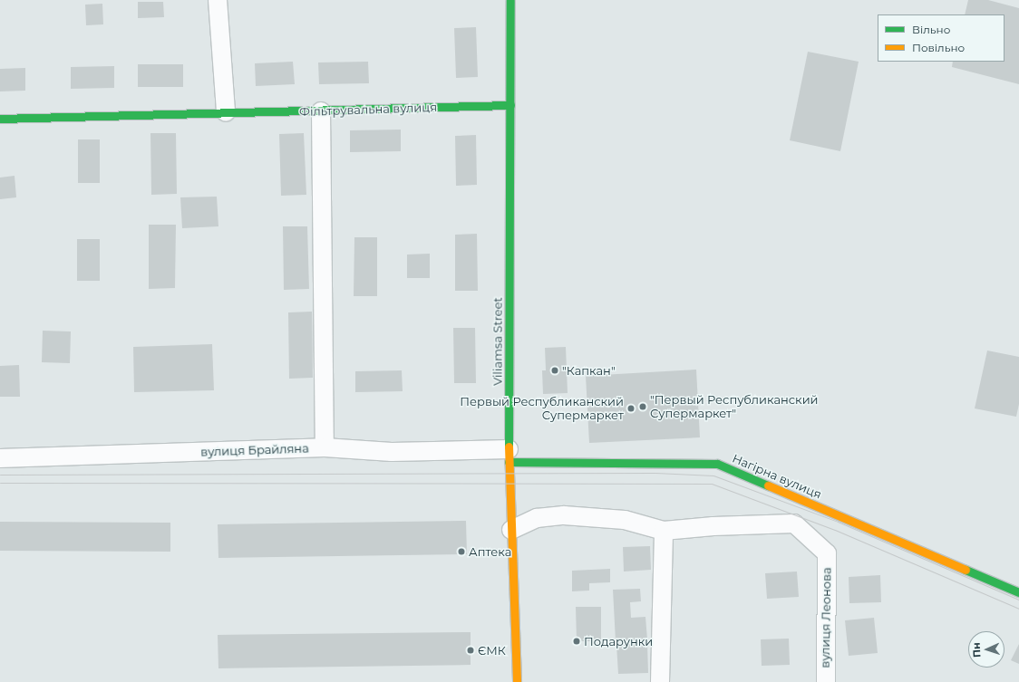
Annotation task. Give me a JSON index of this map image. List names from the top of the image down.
{
  "streets": {
    "street": [
      "Фільтрувальна вулиця",
      "Viliamsa Street",
      "вулиця Брайляна",
      "Нагірна вулиця",
      "вулиця Леонова"
    ]
  },
  "crossings": [
    ["Фільтрувальна вулиця", "Viliamsa Street"],
    ["Viliamsa Street", "вулиця Брайляна"],
    ["Viliamsa Street", "Нагірна вулиця"],
    ["вулиця Брайляна", "Нагірна вулиця"]
  ],
  "places": [
    "\"Капкан\"",
    "\"Первый Республиканский Супермаркет\"",
    "Первый Республиканский Супермаркет",
    "Аптека",
    "Подарунки",
    "ЄМК"
  ],
  "legend": ["Вільно", "Повільно"],
  "north": "left"
}
